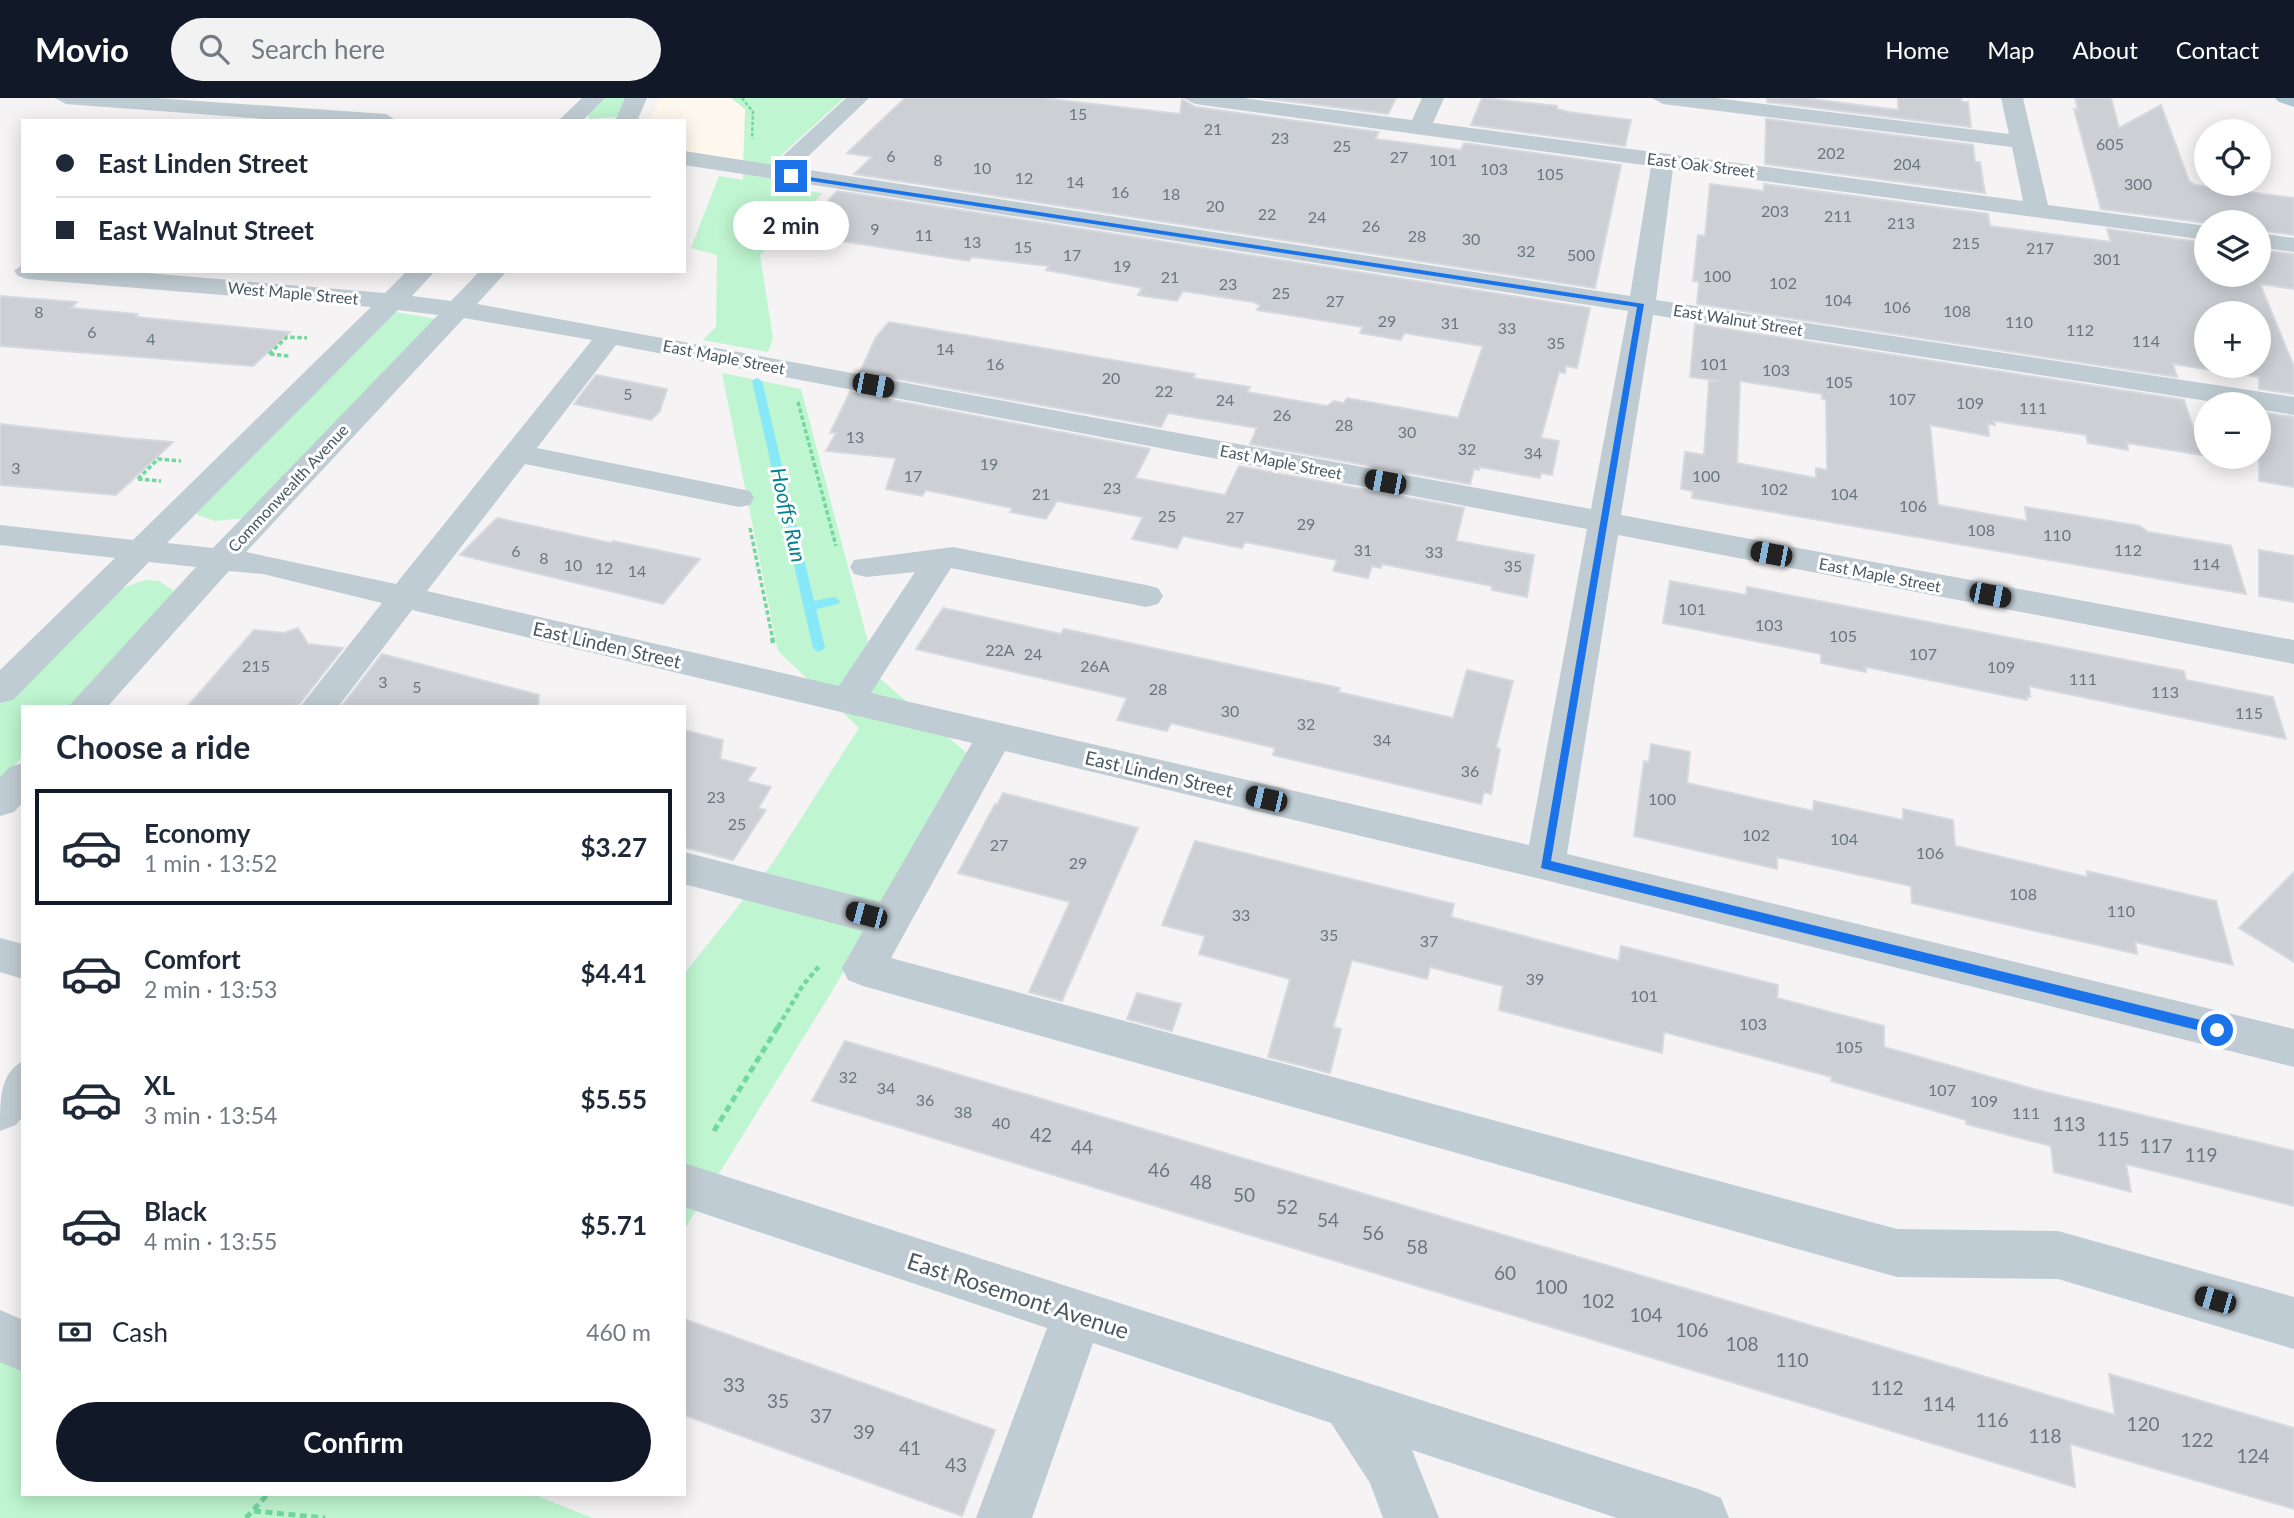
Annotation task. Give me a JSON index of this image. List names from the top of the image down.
{
  "streets": {
    "street": [
      "East Oak Street",
      "West Maple Street",
      "East Walnut Street",
      "East Maple Street",
      "Commonwealth Avenue",
      "East Linden Street",
      "East Rosemont Avenue"
    ]
  },
  "crossings": [
    ["West Maple Street", "East Maple Street"],
    ["East Maple Street", "Commonwealth Avenue"],
    ["Commonwealth Avenue", "East Linden Street"]
  ],
  "water": ["Hooffs Run"],
  "house_numbers": [
    "15",
    "21",
    "23",
    "605",
    "25",
    "202",
    "6",
    "27",
    "8",
    "101",
    "204",
    "10",
    "103",
    "105",
    "12",
    "14",
    "300",
    "16",
    "18",
    "20",
    "203",
    "22",
    "211",
    "24",
    "213",
    "26",
    "9",
    "11",
    "28",
    "30",
    "13",
    "215",
    "15",
    "217",
    "32",
    "17",
    "500",
    "301",
    "19",
    "100",
    "21",
    "102",
    "23",
    "25",
    "104",
    "27",
    "106",
    "108",
    "8",
    "29",
    "110",
    "31",
    "33",
    "112",
    "6",
    "4",
    "114",
    "35",
    "14",
    "16",
    "101",
    "103",
    "20",
    "105",
    "22",
    "5",
    "107",
    "24",
    "109",
    "111",
    "26",
    "28",
    "30",
    "13",
    "32",
    "34",
    "19",
    "3",
    "17",
    "100",
    "23",
    "102",
    "21",
    "104",
    "106",
    "25",
    "27",
    "29",
    "108",
    "110",
    "31",
    "112",
    "6",
    "33",
    "8",
    "114",
    "10",
    "35",
    "12",
    "14",
    "101",
    "103",
    "105",
    "22A",
    "24",
    "107",
    "215",
    "26A",
    "109",
    "111",
    "3",
    "5",
    "28",
    "113",
    "30",
    "115",
    "32",
    "34",
    "36",
    "23",
    "100",
    "25",
    "102",
    "104",
    "27",
    "106",
    "29",
    "108",
    "110",
    "33",
    "35",
    "37",
    "39",
    "101",
    "103",
    "105",
    "32",
    "34",
    "107",
    "36",
    "109",
    "38",
    "111",
    "40",
    "113",
    "42",
    "115",
    "117",
    "44",
    "119",
    "46",
    "48",
    "50",
    "52",
    "54",
    "56",
    "58",
    "60",
    "100",
    "102",
    "104",
    "106",
    "108",
    "110",
    "33",
    "112",
    "35",
    "114",
    "37",
    "116",
    "120",
    "39",
    "118",
    "122",
    "41",
    "124",
    "43"
  ],
  "page": {
    "header": "Movio",
    "search": "Search here",
    "nav": [
      "Home",
      "Map",
      "About",
      "Contact"
    ],
    "map_buttons": ["+", "−"],
    "banner": ["East Linden Street", "East Walnut Street"],
    "bubble": "2 min",
    "heading": "Choose a ride",
    "list": [
      {
        "name": "Economy",
        "note": "1 min · 13:52",
        "value": "$3.27"
      },
      {
        "name": "Comfort",
        "note": "2 min · 13:53",
        "value": "$4.41"
      },
      {
        "name": "XL",
        "note": "3 min · 13:54",
        "value": "$5.55"
      },
      {
        "name": "Black",
        "note": "4 min · 13:55",
        "value": "$5.71"
      }
    ],
    "pay": ["Cash", "460 m"],
    "buttons": "Confirm"
  }
}
